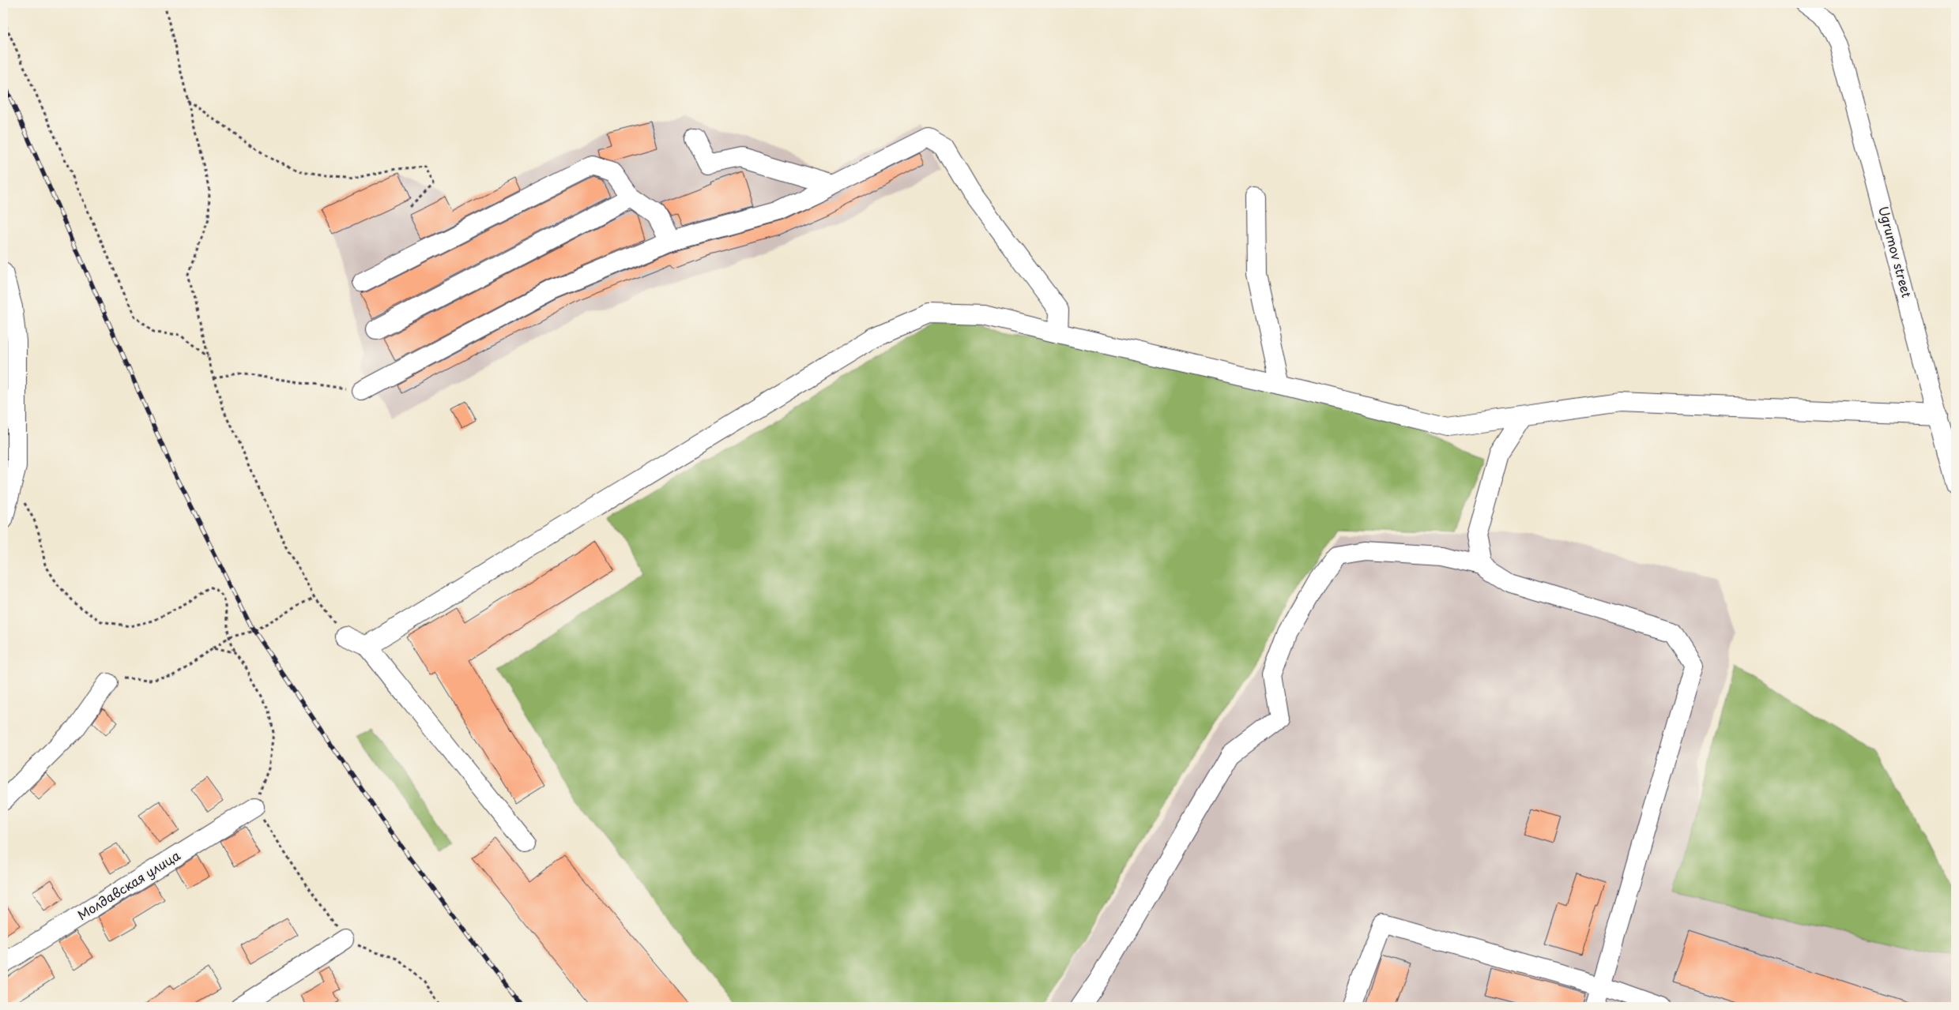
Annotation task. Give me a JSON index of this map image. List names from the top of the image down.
{
  "streets": {
    "street": ["Ugrumov street", "Молдавская улица"]
  }
}
